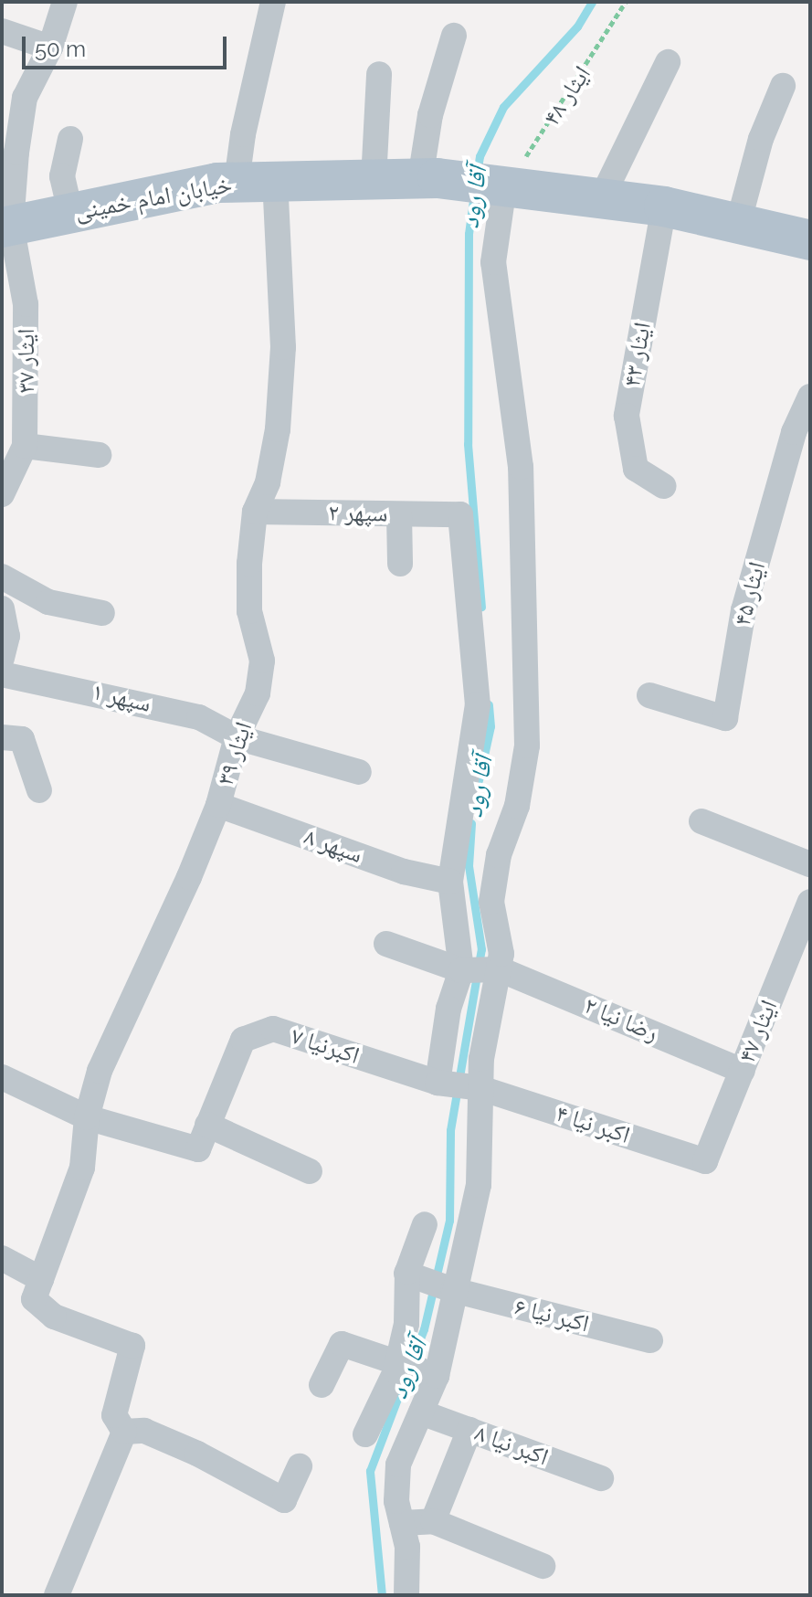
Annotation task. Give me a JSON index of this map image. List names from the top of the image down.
{
  "streets": {
    "main road": ["خیابان امام خمینی"],
    "street": [
      "ایثار ۴۳",
      "ایثار ۳۷",
      "سپهر ۲",
      "ایثار ۴۵",
      "سپهر ۱",
      "ایثار ۳۹",
      "سپهر ۸",
      "رضا نیا ۲",
      "ایثار ۴۷",
      "اکبرنیا ۷",
      "اکبر نیا ۴",
      "اکبر نیا ۶",
      "اکبر نیا ۸"
    ],
    "path": ["ایثار ۴۸"]
  },
  "crossings": [
    ["ایثار ۴۸", "خیابان امام خمینی"],
    ["خیابان امام خمینی", "ایثار ۳۷"],
    ["خیابان امام خمینی", "ایثار ۳۹"],
    ["سپهر ۲", "ایثار ۳۹"],
    ["سپهر ۲", "سپهر ۸"],
    ["سپهر ۱", "ایثار ۳۹"],
    ["ایثار ۳۹", "سپهر ۸"],
    ["ایثار ۳۹", "اکبرنیا ۷"],
    ["رضا نیا ۲", "ایثار ۴۷"],
    ["ایثار ۴۷", "اکبر نیا ۴"],
    ["اکبرنیا ۷", "اکبر نیا ۴"]
  ],
  "water": ["آقا رود"],
  "scale_bar": "50 m"
}
